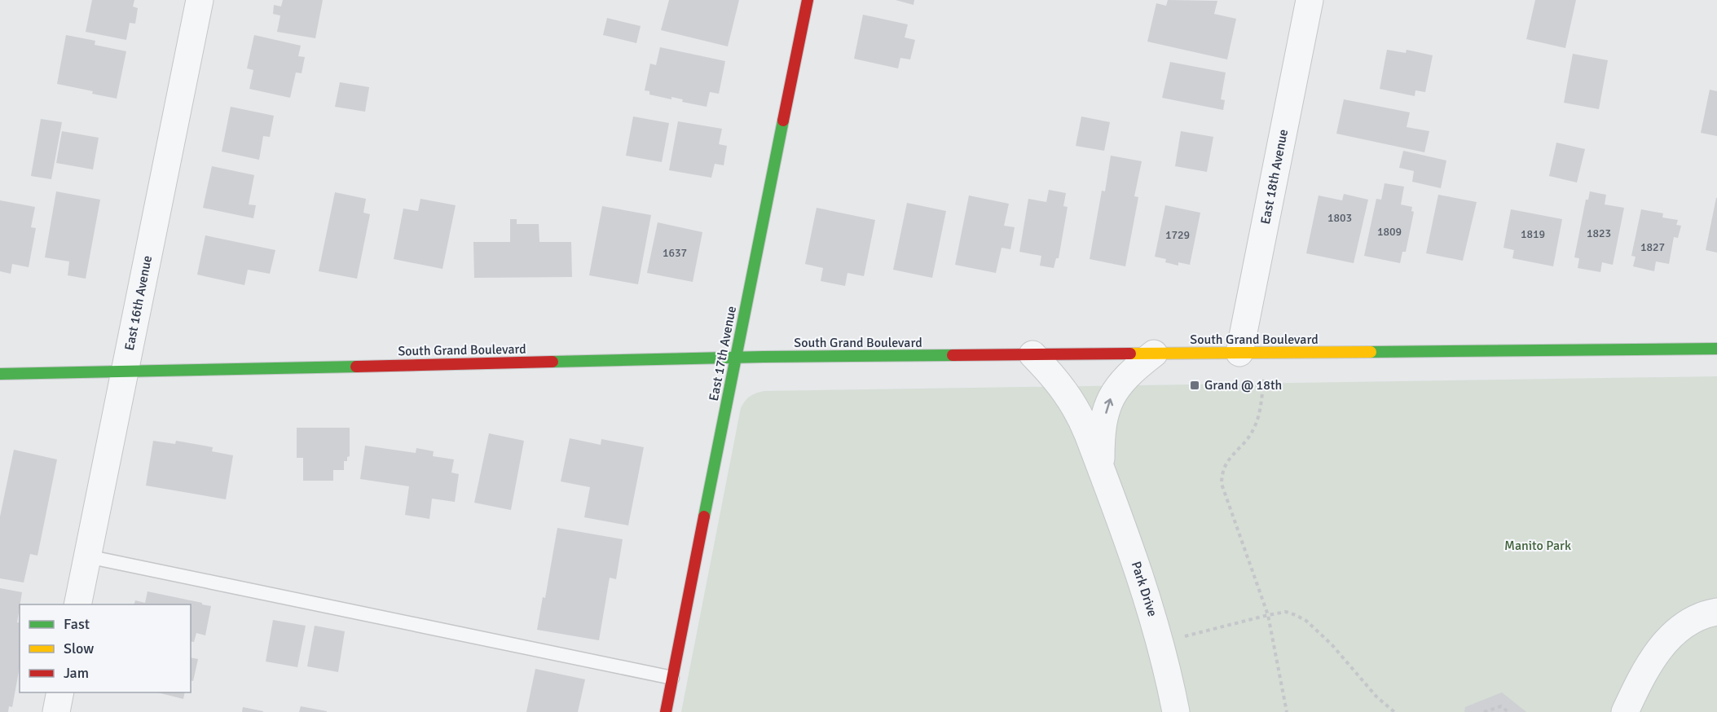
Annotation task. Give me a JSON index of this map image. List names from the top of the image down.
{
  "streets": {
    "main road": ["South Grand Boulevard", "East 17th Avenue"],
    "street": ["East 18th Avenue", "East 16th Avenue", "Park Drive"]
  },
  "crossings": [
    ["East 18th Avenue", "South Grand Boulevard"],
    ["East 16th Avenue", "South Grand Boulevard"],
    ["South Grand Boulevard", "East 17th Avenue"],
    ["South Grand Boulevard", "Park Drive"]
  ],
  "parks": ["Manito Park"],
  "places": {
    "transit": ["Grand @ 18th"]
  },
  "house_numbers": [
    "1803",
    "1809",
    "1823",
    "1819",
    "1729",
    "1827",
    "1637"
  ],
  "legend": ["Fast", "Slow", "Jam"]
}
